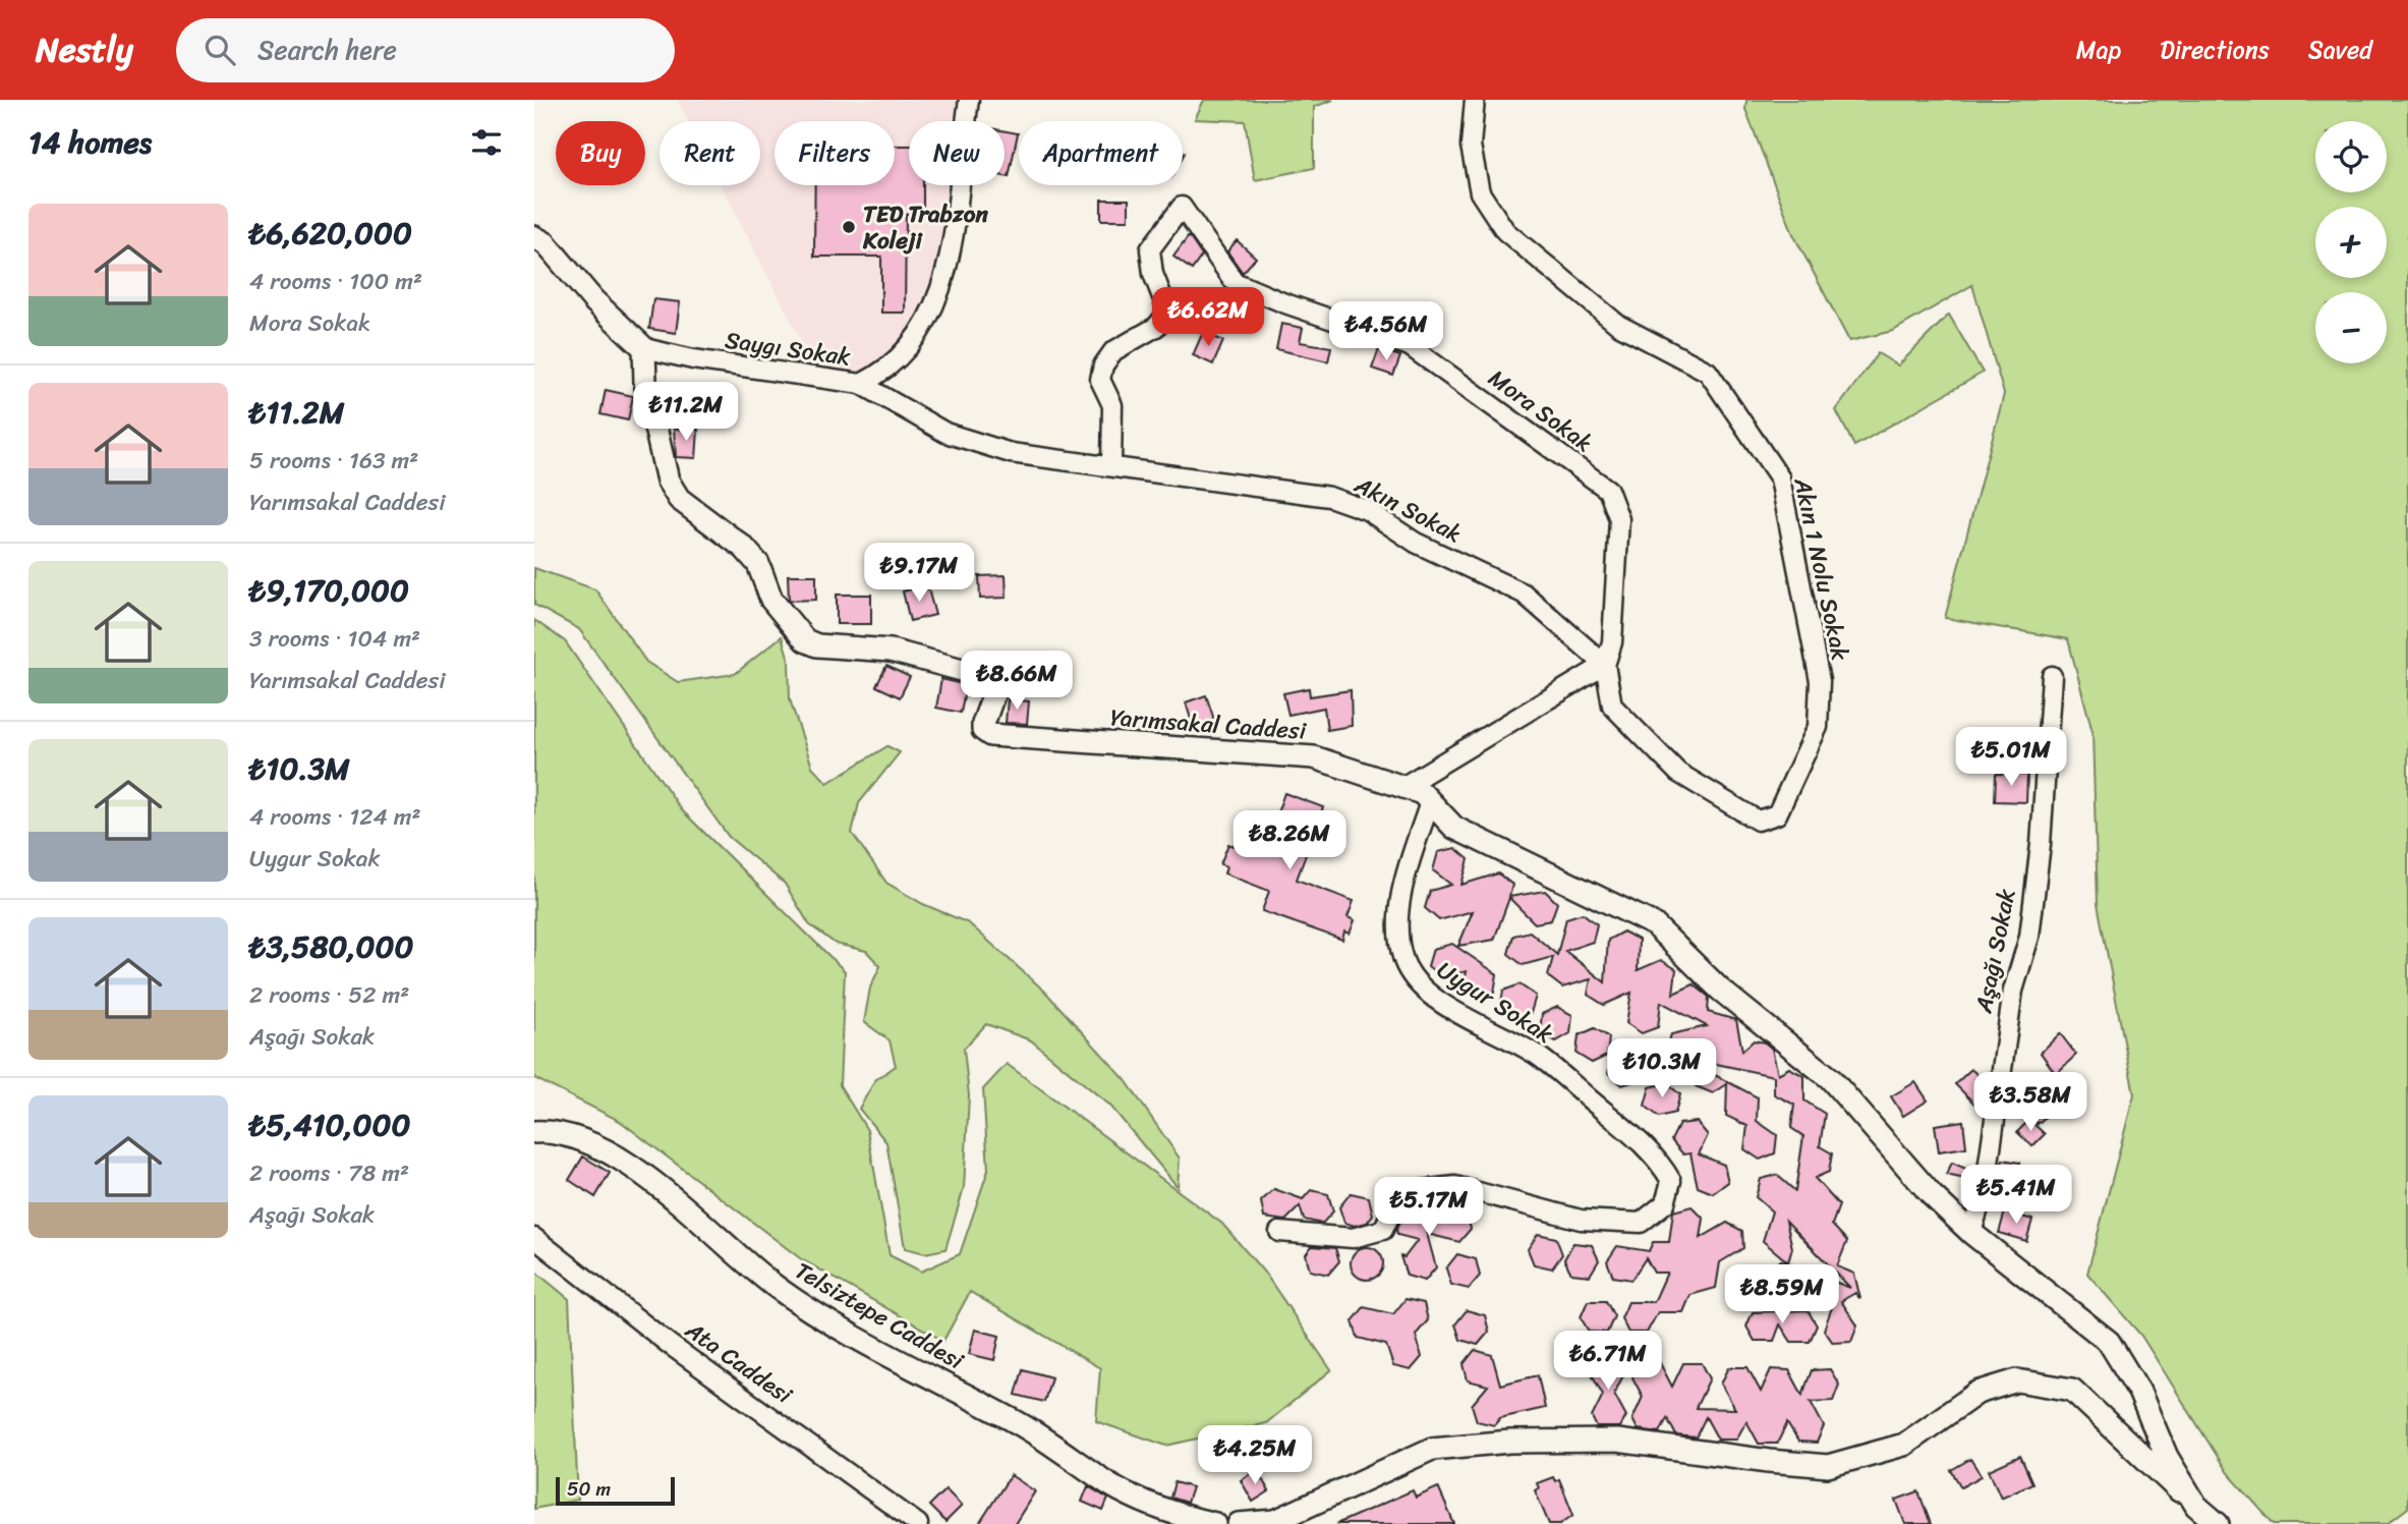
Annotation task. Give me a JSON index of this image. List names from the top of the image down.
{
  "streets": {
    "street": [
      "Saygı Sokak",
      "Mora Sokak",
      "Akın Sokak",
      "Akın 1 Nolu Sokak",
      "Yarımsakal Caddesi",
      "Aşağı Sokak",
      "Uygur Sokak",
      "Telsiztepe Caddesi",
      "Ata Caddesi"
    ]
  },
  "crossings": [
    ["Saygı Sokak", "Akın Sokak"],
    ["Saygı Sokak", "Yarımsakal Caddesi"],
    ["Mora Sokak", "Akın Sokak"],
    ["Mora Sokak", "Akın 1 Nolu Sokak"],
    ["Akın Sokak", "Akın 1 Nolu Sokak"],
    ["Yarımsakal Caddesi", "Aşağı Sokak"],
    ["Yarımsakal Caddesi", "Uygur Sokak"]
  ],
  "places": ["TED Trabzon Koleji"],
  "scale_bar": "50 m",
  "page": {
    "header": "Nestly",
    "search": "Search here",
    "nav": ["Map", "Directions", "Saved"],
    "heading": "14 homes",
    "map_buttons": ["+", "−"],
    "chip": [
      "Buy",
      "Rent",
      "Filters",
      "New",
      "Apartment"
    ],
    "list": [
      {
        "name": "₺6,620,000",
        "note": "4 rooms · 100 m² · Mora Sokak"
      },
      {
        "name": "₺11.2M",
        "note": "5 rooms · 163 m² · Yarımsakal Caddesi"
      },
      {
        "name": "₺9,170,000",
        "note": "3 rooms · 104 m² · Yarımsakal Caddesi"
      },
      {
        "name": "₺10.3M",
        "note": "4 rooms · 124 m² · Uygur Sokak"
      },
      {
        "name": "₺3,580,000",
        "note": "2 rooms · 52 m² · Aşağı Sokak"
      },
      {
        "name": "₺5,410,000",
        "note": "2 rooms · 78 m² · Aşağı Sokak"
      }
    ],
    "price": [
      "₺6.62M",
      "₺4.56M",
      "₺11.2M",
      "₺9.17M",
      "₺8.66M",
      "₺5.01M",
      "₺8.26M",
      "₺10.3M",
      "₺3.58M",
      "₺5.41M",
      "₺5.17M",
      "₺8.59M",
      "₺6.71M",
      "₺4.25M"
    ],
    "scale": "50 m"
  }
}
